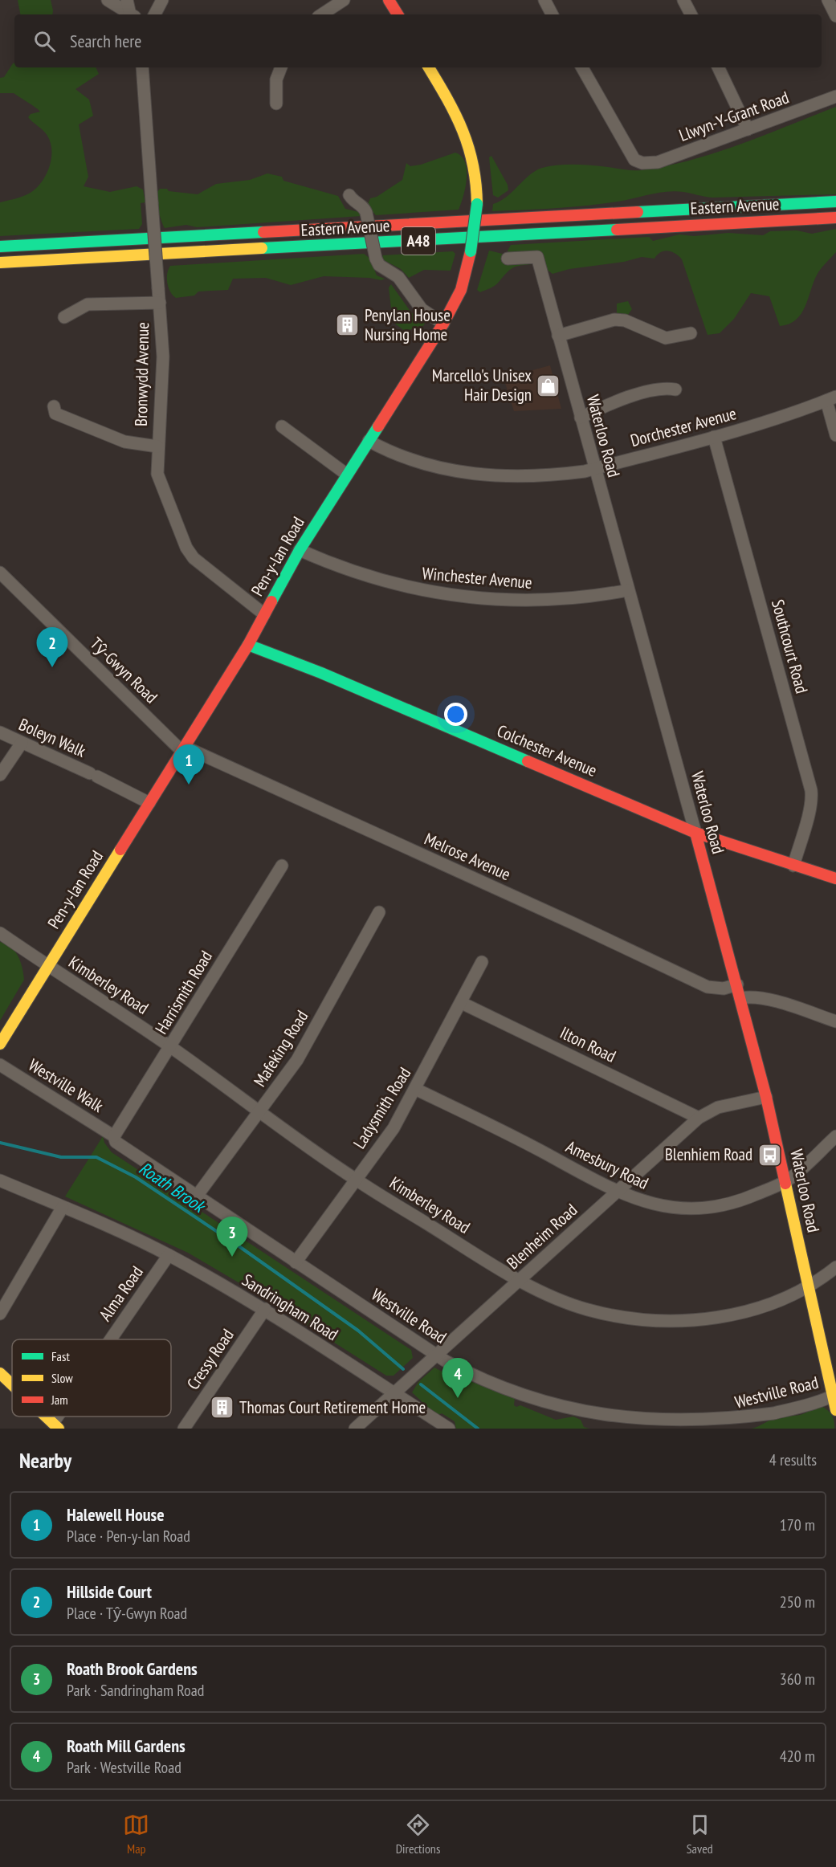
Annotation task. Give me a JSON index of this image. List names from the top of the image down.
{
  "streets": {
    "main road": [
      "Eastern Avenue",
      "A48",
      "Waterloo Road",
      "Pen-y-lan Road",
      "Colchester Avenue"
    ],
    "street": [
      "Llwyn-Y-Grant Road",
      "Bronwydd Avenue",
      "Dorchester Avenue",
      "Winchester Avenue",
      "Southcourt Road",
      "Tŷ-Gwyn Road",
      "Boleyn Walk",
      "Melrose Avenue",
      "Kimberley Road",
      "Harrismith Road",
      "Ilton Road",
      "Mafeking Road",
      "Westville Walk",
      "Ladysmith Road",
      "Amesbury Road",
      "Blenheim Road",
      "Alma Road",
      "Sandringham Road",
      "Westville Road",
      "Cressy Road"
    ]
  },
  "crossings": [
    ["Bronwydd Avenue", "Pen-y-lan Road"],
    ["Dorchester Avenue", "Waterloo Road"],
    ["Dorchester Avenue", "Pen-y-lan Road"],
    ["Dorchester Avenue", "Southcourt Road"],
    ["Waterloo Road", "Winchester Avenue"],
    ["Waterloo Road", "Colchester Avenue"],
    ["Waterloo Road", "Melrose Avenue"],
    ["Waterloo Road", "Kimberley Road"],
    ["Waterloo Road", "Amesbury Road"],
    ["Waterloo Road", "Blenheim Road"],
    ["Waterloo Road", "Westville Road"],
    ["Pen-y-lan Road", "Winchester Avenue"],
    ["Pen-y-lan Road", "Tŷ-Gwyn Road"],
    ["Pen-y-lan Road", "Boleyn Walk"],
    ["Pen-y-lan Road", "Colchester Avenue"],
    ["Pen-y-lan Road", "Melrose Avenue"],
    ["Pen-y-lan Road", "Kimberley Road"],
    ["Southcourt Road", "Colchester Avenue"],
    ["Tŷ-Gwyn Road", "Melrose Avenue"],
    ["Kimberley Road", "Harrismith Road"],
    ["Kimberley Road", "Mafeking Road"],
    ["Kimberley Road", "Ladysmith Road"],
    ["Kimberley Road", "Blenheim Road"],
    ["Harrismith Road", "Westville Walk"],
    ["Harrismith Road", "Westville Road"],
    ["Ilton Road", "Ladysmith Road"],
    ["Ilton Road", "Blenheim Road"],
    ["Mafeking Road", "Westville Road"],
    ["Westville Walk", "Westville Road"],
    ["Ladysmith Road", "Amesbury Road"],
    ["Ladysmith Road", "Westville Road"],
    ["Amesbury Road", "Blenheim Road"],
    ["Blenheim Road", "Sandringham Road"],
    ["Blenheim Road", "Westville Road"],
    ["Alma Road", "Sandringham Road"],
    ["Sandringham Road", "Cressy Road"]
  ],
  "water": ["Roath Brook"],
  "places": {
    "building": ["Penylan House Nursing Home", "Thomas Court Retirement Home"],
    "shop": ["Marcello's Unisex Hair Design"],
    "bus stop": ["Blenhiem Road"]
  },
  "legend": ["Fast", "Slow", "Jam"],
  "page": {
    "search": "Search here",
    "pins": [
      "2",
      "1",
      "3",
      "4"
    ],
    "heading": ["Nearby", "4 results"],
    "list": [
      {
        "mark": "1",
        "name": "Halewell House",
        "note": "Place · Pen-y-lan Road",
        "value": "170 m"
      },
      {
        "mark": "2",
        "name": "Hillside Court",
        "note": "Place · Tŷ-Gwyn Road",
        "value": "250 m"
      },
      {
        "mark": "3",
        "name": "Roath Brook Gardens",
        "note": "Park · Sandringham Road",
        "value": "360 m"
      },
      {
        "mark": "4",
        "name": "Roath Mill Gardens",
        "note": "Park · Westville Road",
        "value": "420 m"
      }
    ],
    "nav": ["Map", "Directions", "Saved"]
  }
}
